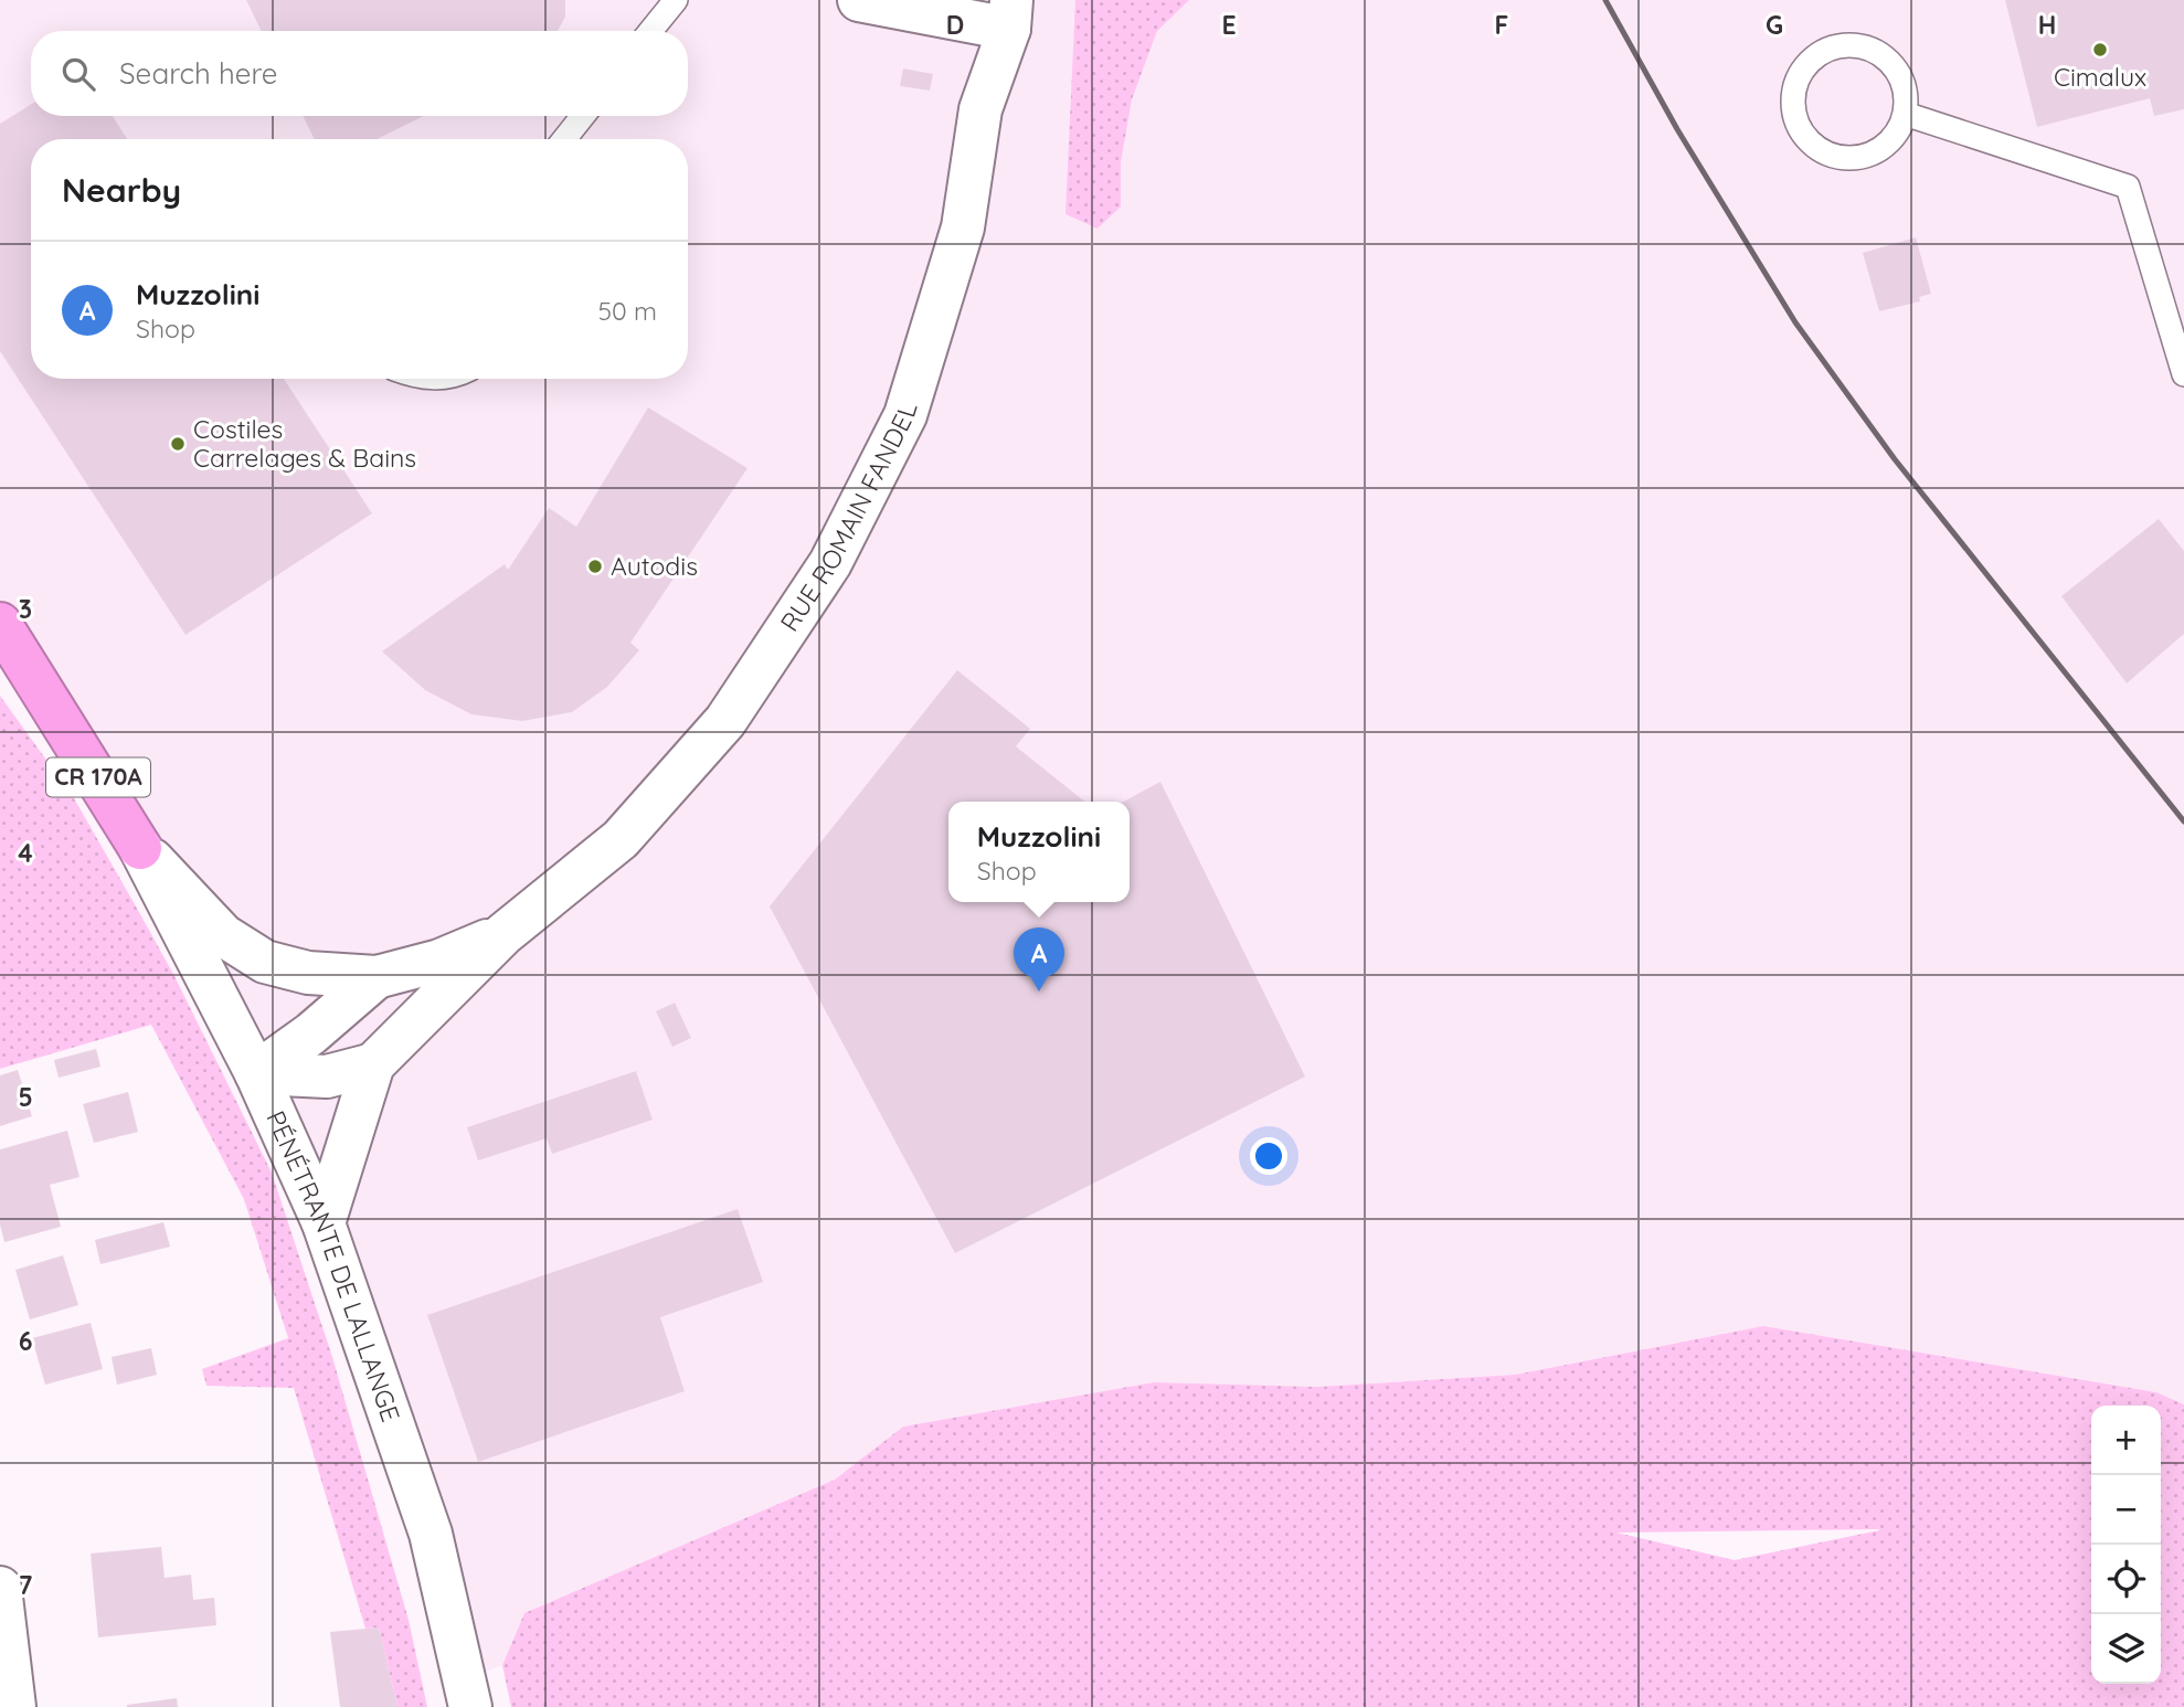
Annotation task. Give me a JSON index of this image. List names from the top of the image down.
{
  "streets": {
    "highway": ["CR 170A"],
    "street": ["RUE ROMAIN FANDEL", "PÉNÉTRANTE DE LALLANGE"]
  },
  "crossings": [
    ["RUE ROMAIN FANDEL", "CR 170A"],
    ["RUE ROMAIN FANDEL", "PÉNÉTRANTE DE LALLANGE"],
    ["CR 170A", "PÉNÉTRANTE DE LALLANGE"]
  ],
  "places": ["Cimalux", "Costiles Carrelages & Bains", "Autodis"],
  "page": {
    "search": "Search here",
    "heading": "Nearby",
    "list": [
      {
        "mark": "A",
        "name": "Muzzolini",
        "note": "Shop",
        "value": "50 m"
      }
    ],
    "popup": ["Muzzolini", "Shop"],
    "pins": "A",
    "map_buttons": ["+", "−"]
  },
  "grid": {
    "columns": [
      "D",
      "E",
      "F",
      "G",
      "H"
    ],
    "rows": [
      "3",
      "4",
      "5",
      "6",
      "7"
    ]
  }
}
